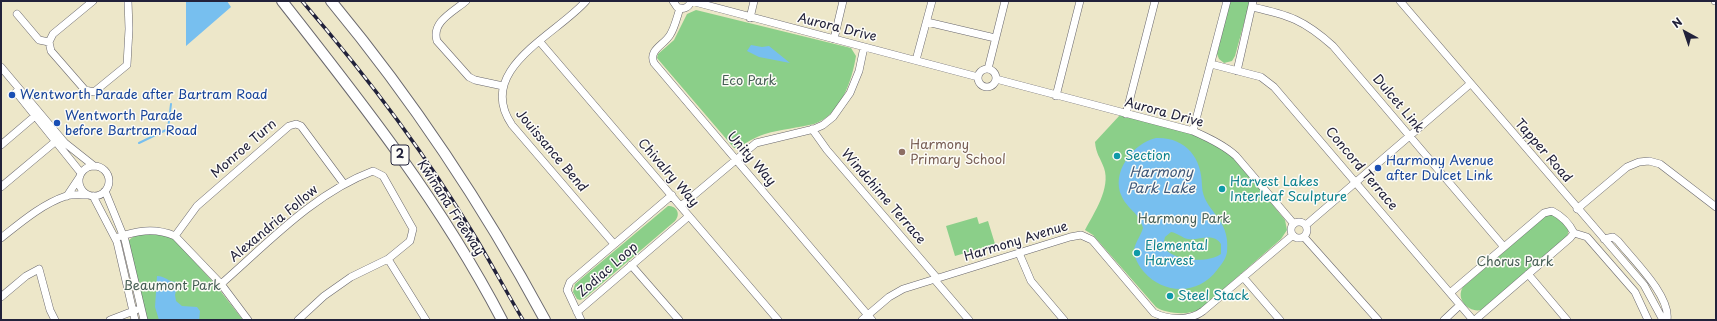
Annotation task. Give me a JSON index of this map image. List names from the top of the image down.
{
  "streets": {
    "highway": ["2", "Kwinana Freeway"],
    "street": [
      "Aurora Drive",
      "Dulcet Link",
      "Monroe Turn",
      "Jouissance Bend",
      "Tapper Road",
      "Unity Way",
      "Concord Terrace",
      "Chivalry Way",
      "Windchime Terrace",
      "Alexandria Follow",
      "Harmony Avenue",
      "Zodiac Loop"
    ]
  },
  "crossings": [
    ["Aurora Drive", "Harmony Avenue"],
    ["Monroe Turn", "Alexandria Follow"],
    ["Jouissance Bend", "Chivalry Way"],
    ["Jouissance Bend", "Zodiac Loop"],
    ["Unity Way", "Harmony Avenue"],
    ["Chivalry Way", "Zodiac Loop"],
    ["Windchime Terrace", "Harmony Avenue"]
  ],
  "water": ["Harmony Park Lake"],
  "parks": [
    "Eco Park",
    "Harmony Park",
    "Chorus Park",
    "Beaumont Park"
  ],
  "places": [
    "Wentworth Parade after Bartram Road",
    "Wentworth Parade before Bartram Road",
    "Harmony Primary School",
    "Section",
    "Harmony Avenue after Dulcet Link",
    "Harvest Lakes Interleaf Sculpture",
    "Elemental Harvest",
    "Steel Stack"
  ],
  "north": "top left"
}
